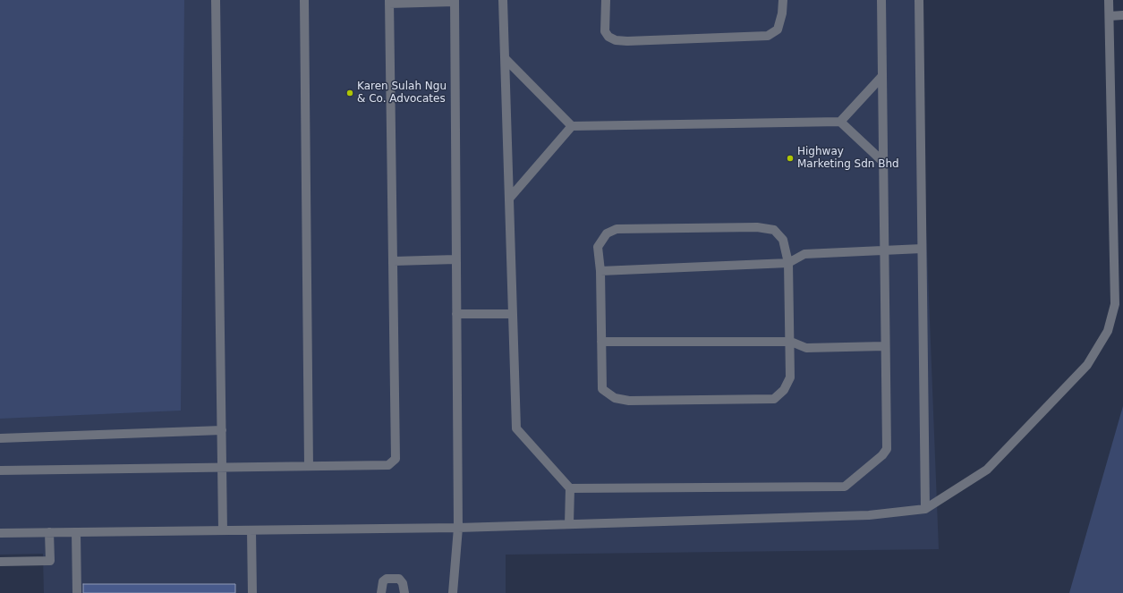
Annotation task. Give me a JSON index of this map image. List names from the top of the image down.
{
  "places": ["Karen Sulah Ngu & Co. Advocates", "Highway Marketing Sdn Bhd"]
}
